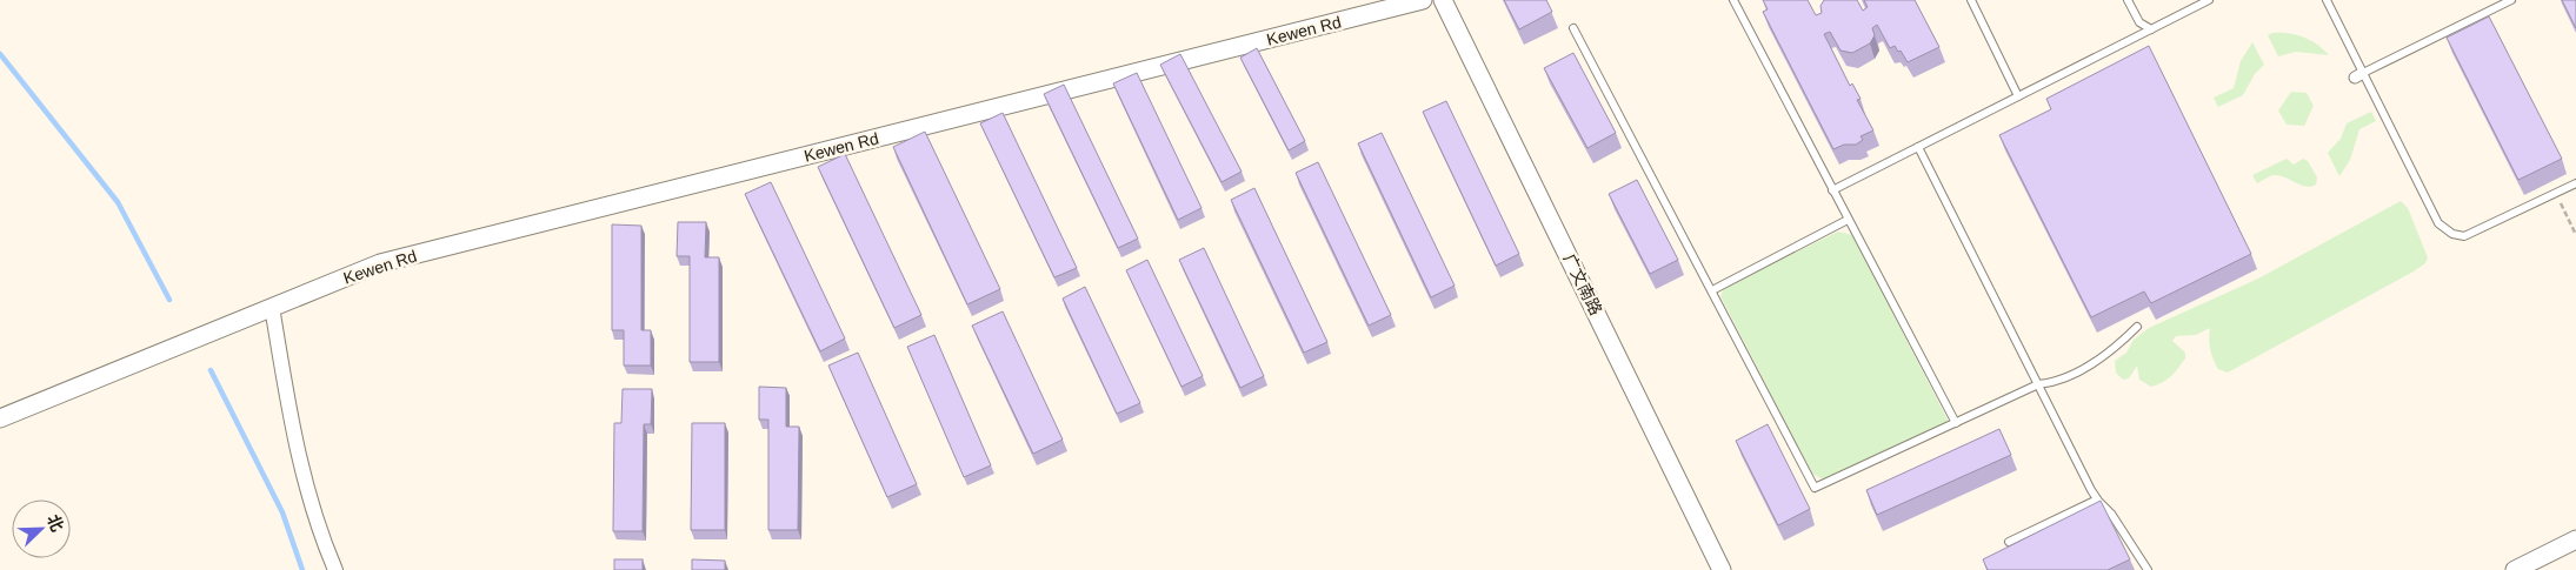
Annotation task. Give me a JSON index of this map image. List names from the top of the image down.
{
  "streets": {
    "street": ["Kewen Rd", "广文南路"]
  },
  "north": "top right"
}
